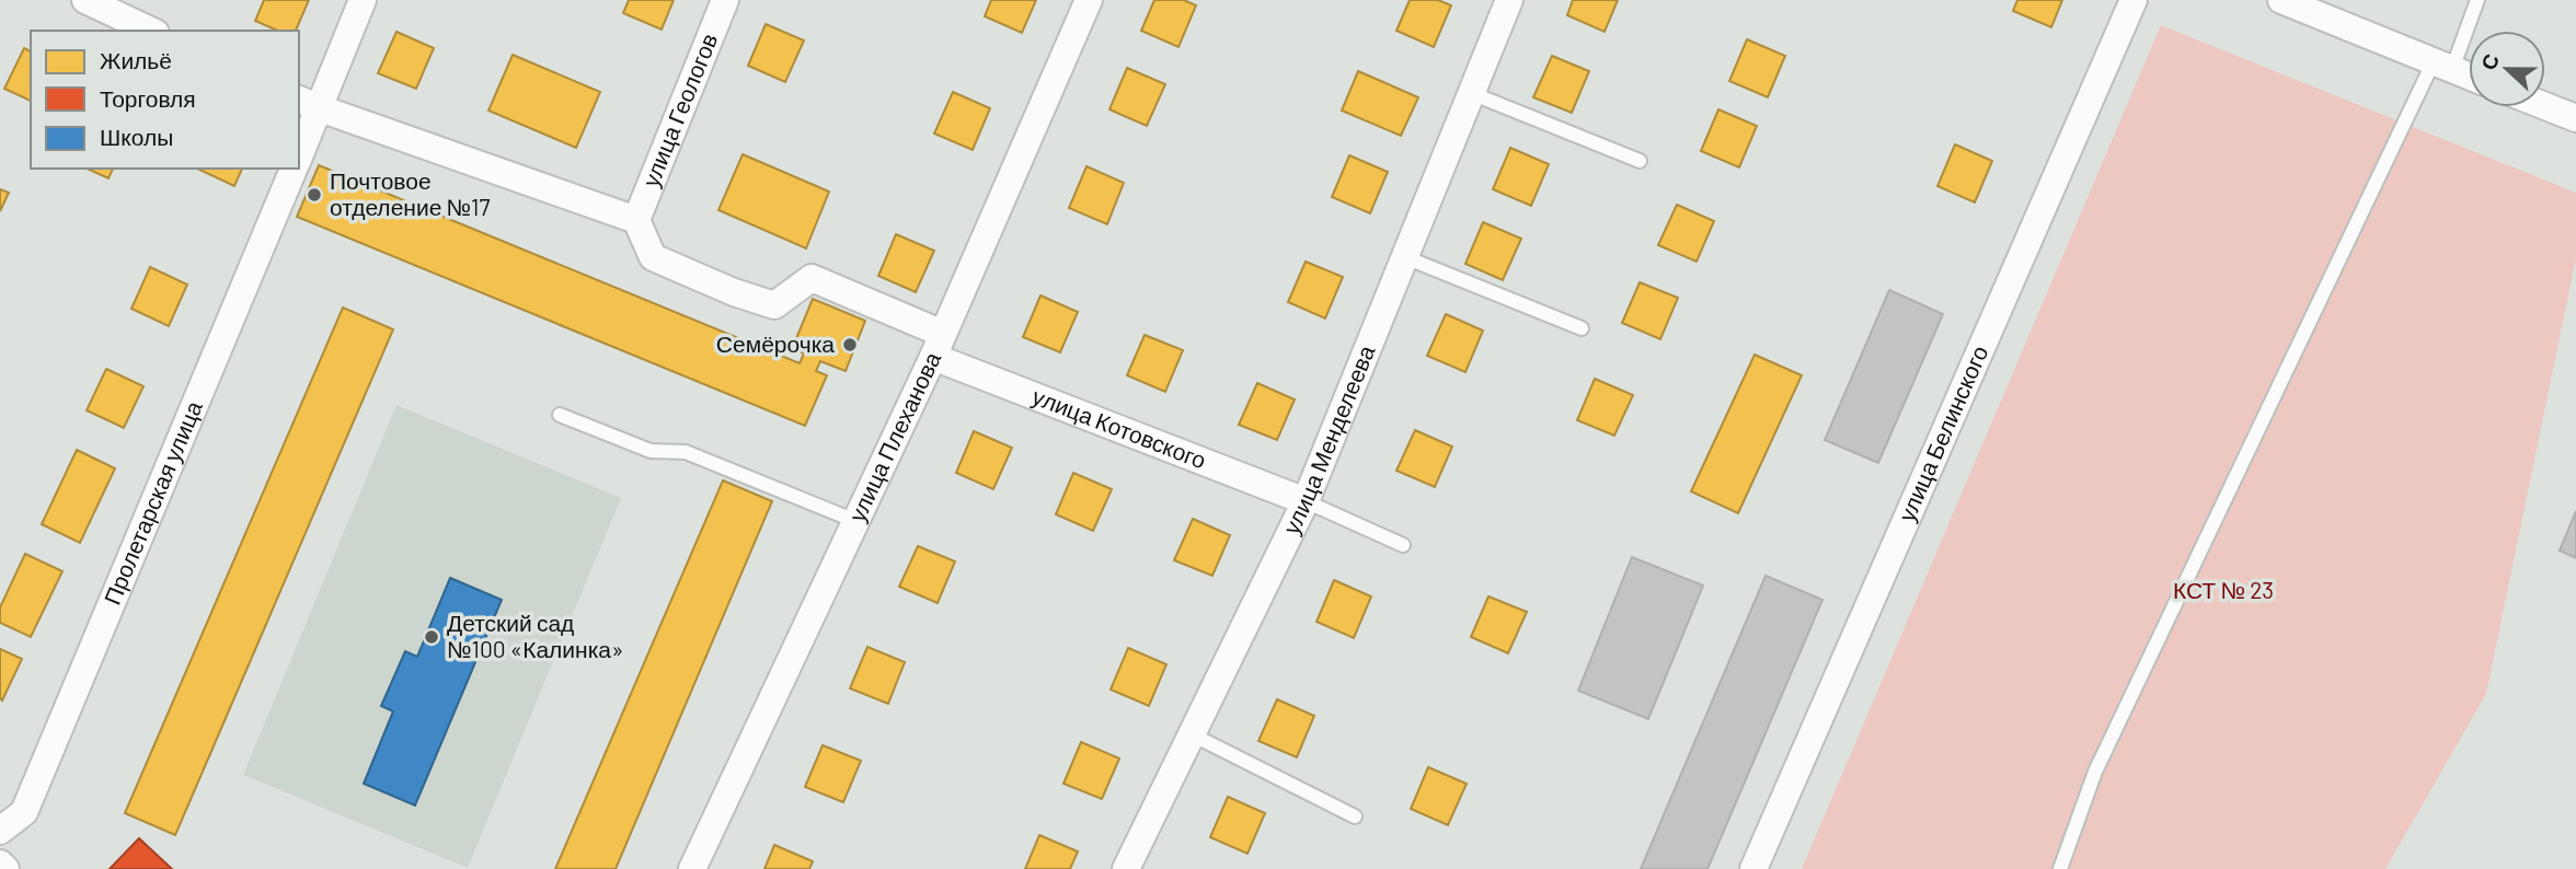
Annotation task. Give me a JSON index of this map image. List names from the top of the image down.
{
  "streets": {
    "street": [
      "улица Геологов",
      "улица Котовского",
      "улица Белинского",
      "улица Плеханова",
      "улица Менделеева",
      "Пролетарская улица"
    ]
  },
  "crossings": [
    ["улица Геологов", "улица Котовского"],
    ["улица Котовского", "улица Плеханова"],
    ["улица Котовского", "улица Менделеева"]
  ],
  "parks": ["КСТ № 23"],
  "places": ["Почтовое отделение №17", "Семёрочка", "Детский сад №100 «Калинка»"],
  "legend": ["Жильё", "Торговля", "Школы"],
  "north": "left"
}
